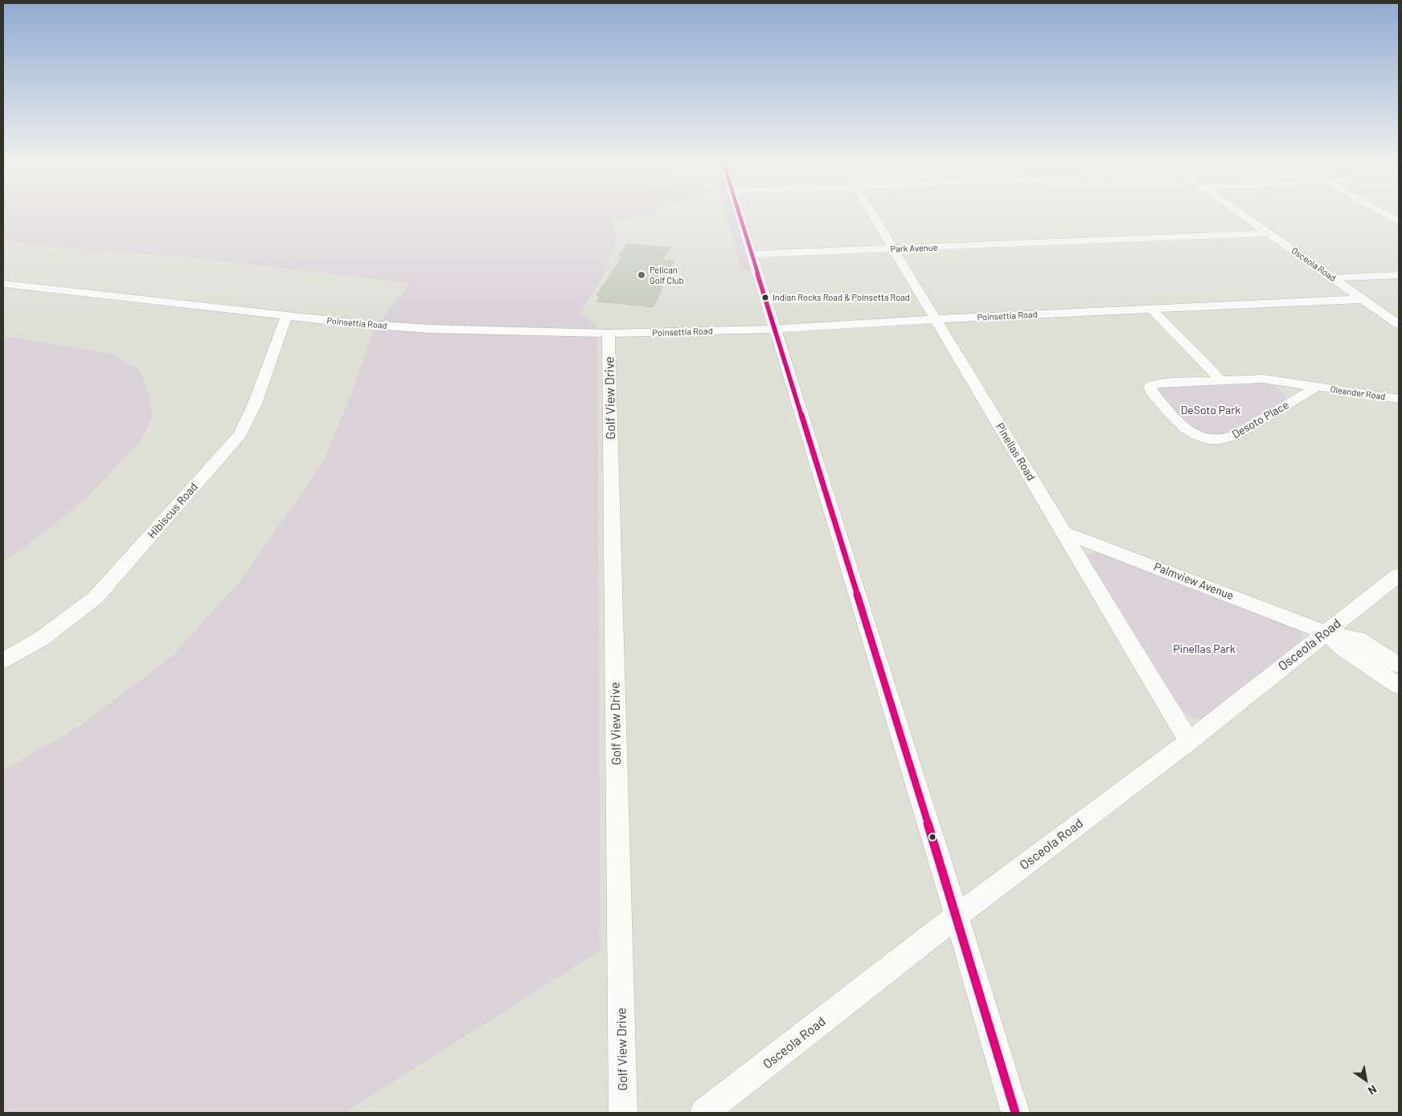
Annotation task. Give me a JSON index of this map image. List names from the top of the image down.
{
  "streets": {
    "street": [
      "Park Avenue",
      "Osceola Road",
      "Poinsettia Road",
      "Oleander Road",
      "Golf View Drive",
      "Desoto Place",
      "Pinellas Road",
      "Hibiscus Road",
      "Palmview Avenue"
    ]
  },
  "crossings": [
    ["Park Avenue", "Osceola Road"],
    ["Park Avenue", "Pinellas Road"],
    ["Osceola Road", "Poinsettia Road"],
    ["Osceola Road", "Pinellas Road"],
    ["Osceola Road", "Palmview Avenue"],
    ["Poinsettia Road", "Golf View Drive"],
    ["Poinsettia Road", "Pinellas Road"],
    ["Poinsettia Road", "Hibiscus Road"],
    ["Oleander Road", "Desoto Place"],
    ["Pinellas Road", "Palmview Avenue"]
  ],
  "parks": ["DeSoto Park", "Pinellas Park"],
  "places": ["Pelican Golf Club", "Indian Rocks Road & Poinsetta Road"],
  "north": "bottom right"
}
